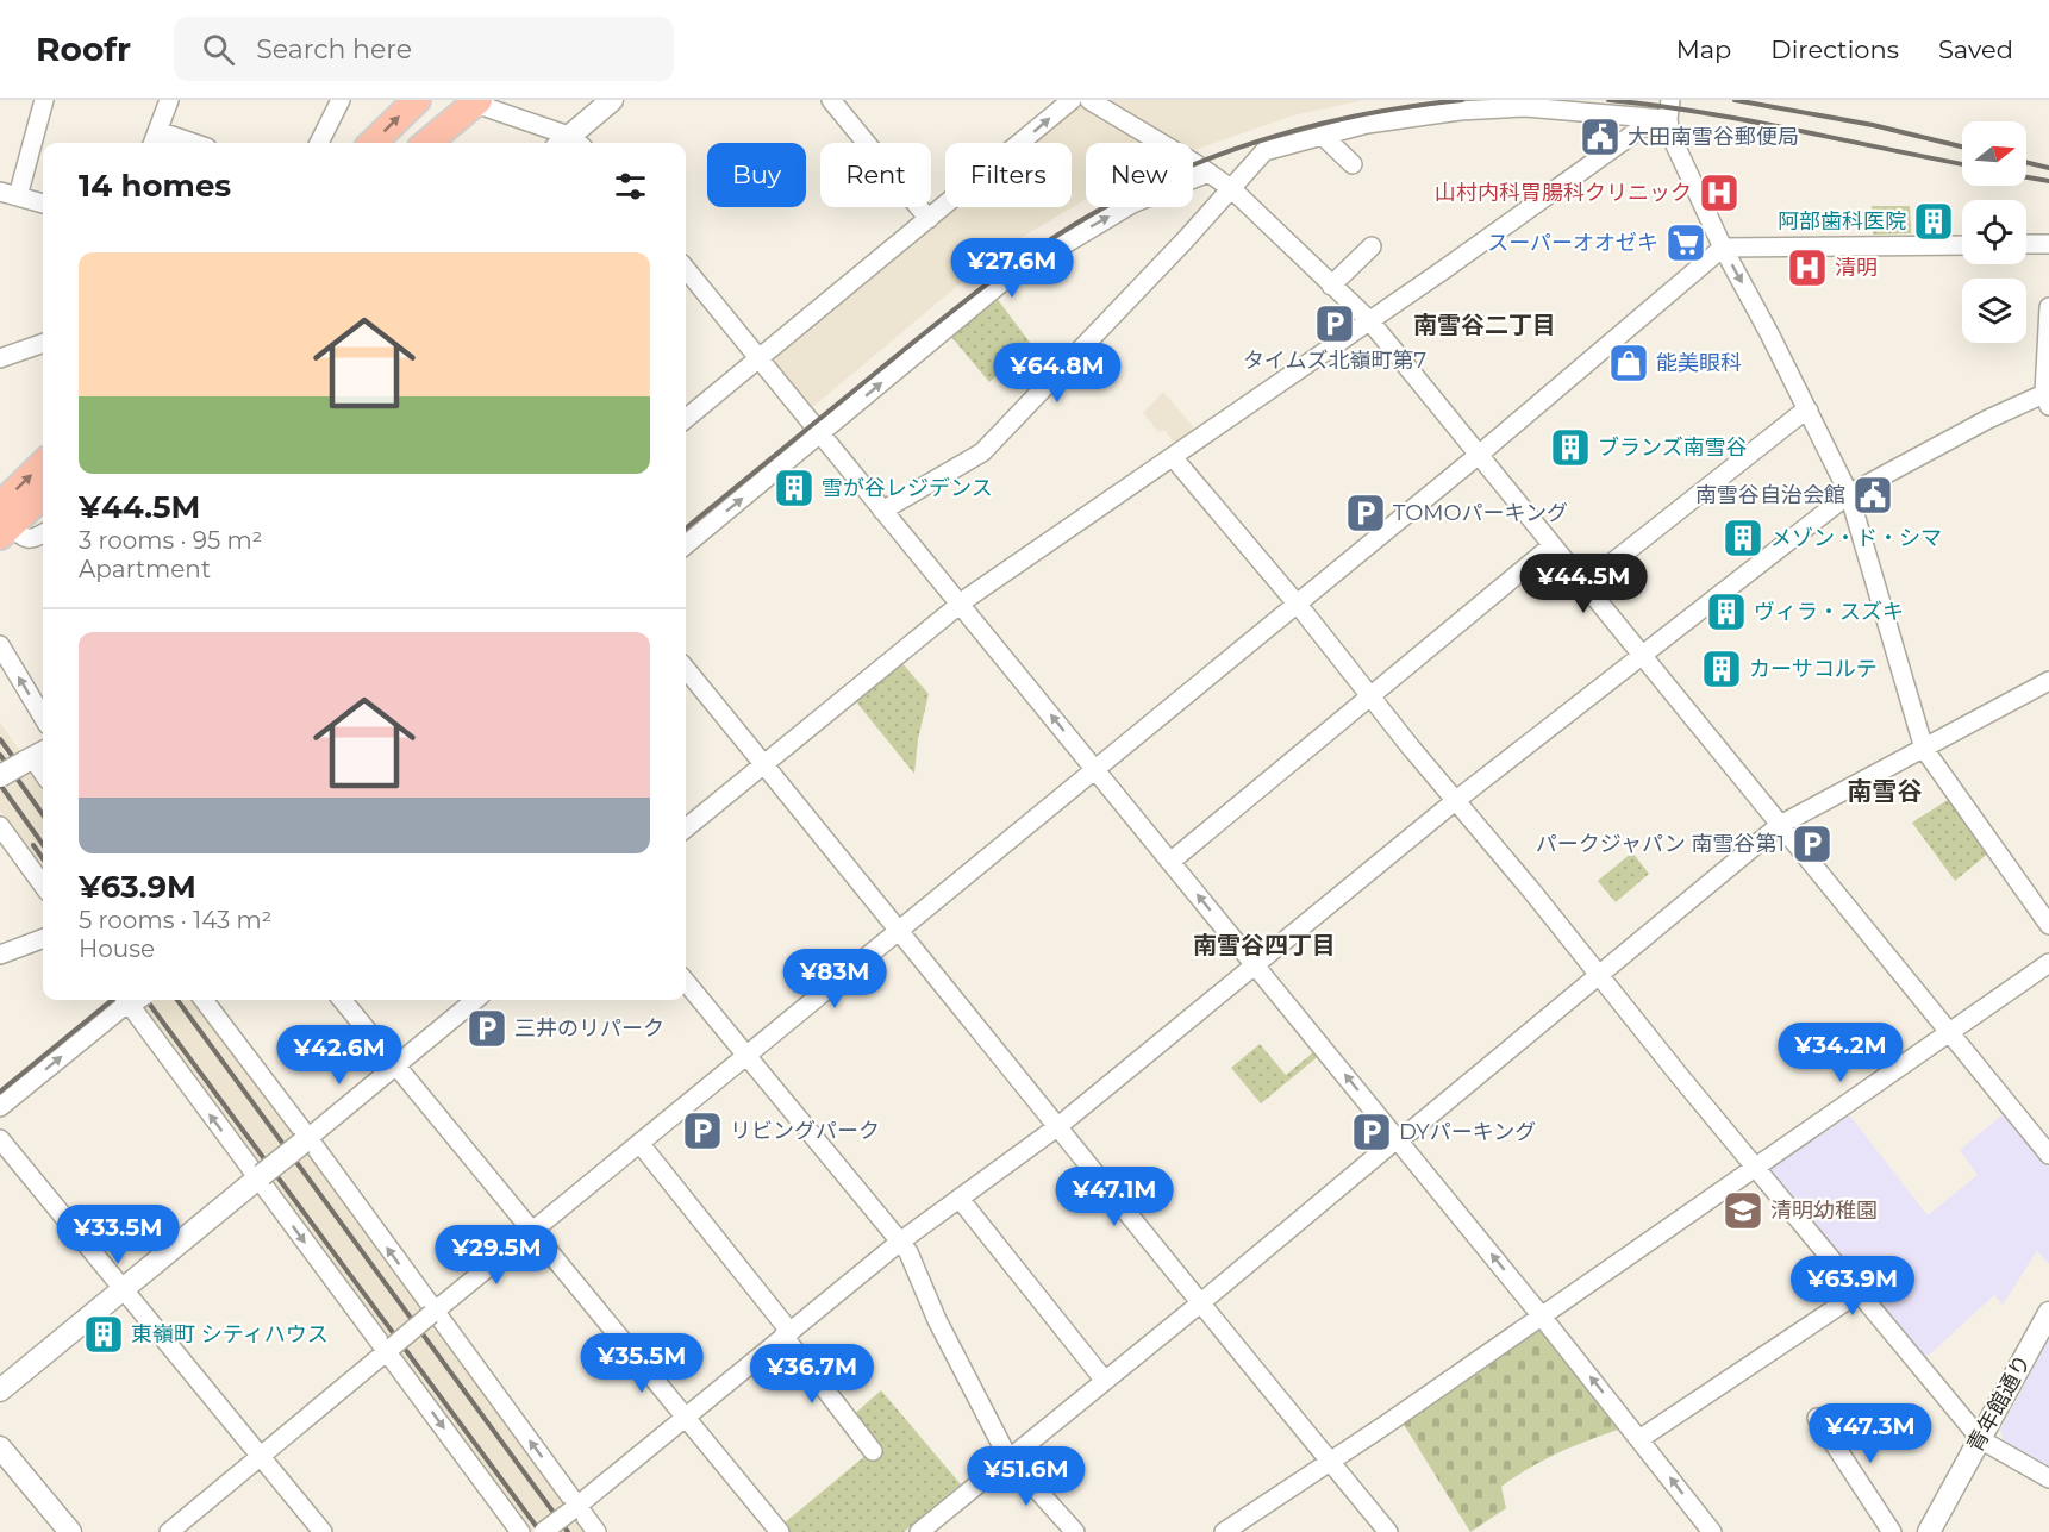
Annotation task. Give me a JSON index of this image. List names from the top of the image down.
{
  "streets": {
    "street": ["青年館通り"]
  },
  "districts": ["南雪谷二丁目", "南雪谷", "南雪谷四丁目"],
  "places": {
    "public building": ["大田南雪谷郵便局", "南雪谷自治会館"],
    "hospital": ["山村内科胃腸科クリニック", "清明"],
    "building": [
      "阿部歯科医院",
      "ブランズ南雪谷",
      "雪が谷レジデンス",
      "メゾン・ド・シマ",
      "ヴィラ・スズキ",
      "カーサコルテ",
      "東嶺町 シティハウス"
    ],
    "supermarket": ["スーパーオオゼキ"],
    "parking": [
      "タイムズ北嶺町第7",
      "TOMOパーキング",
      "パークジャパン 南雪谷第1",
      "三井のリパーク",
      "リビングパーク",
      "DYパーキング"
    ],
    "shop": ["能美眼科"],
    "school or university": ["清明幼稚園"]
  },
  "north": "right",
  "page": {
    "header": "Roofr",
    "search": "Search here",
    "nav": ["Map", "Directions", "Saved"],
    "chip": [
      "Buy",
      "Rent",
      "Filters",
      "New"
    ],
    "heading": "14 homes",
    "list": [
      {
        "name": "¥44.5M",
        "note": "3 rooms · 95 m² · Apartment"
      },
      {
        "name": "¥63.9M",
        "note": "5 rooms · 143 m² · House"
      }
    ],
    "price": [
      "¥27.6M",
      "¥64.8M",
      "¥44.5M",
      "¥83M",
      "¥34.2M",
      "¥42.6M",
      "¥47.1M",
      "¥33.5M",
      "¥29.5M",
      "¥63.9M",
      "¥35.5M",
      "¥36.7M",
      "¥47.3M",
      "¥51.6M"
    ]
  }
}
